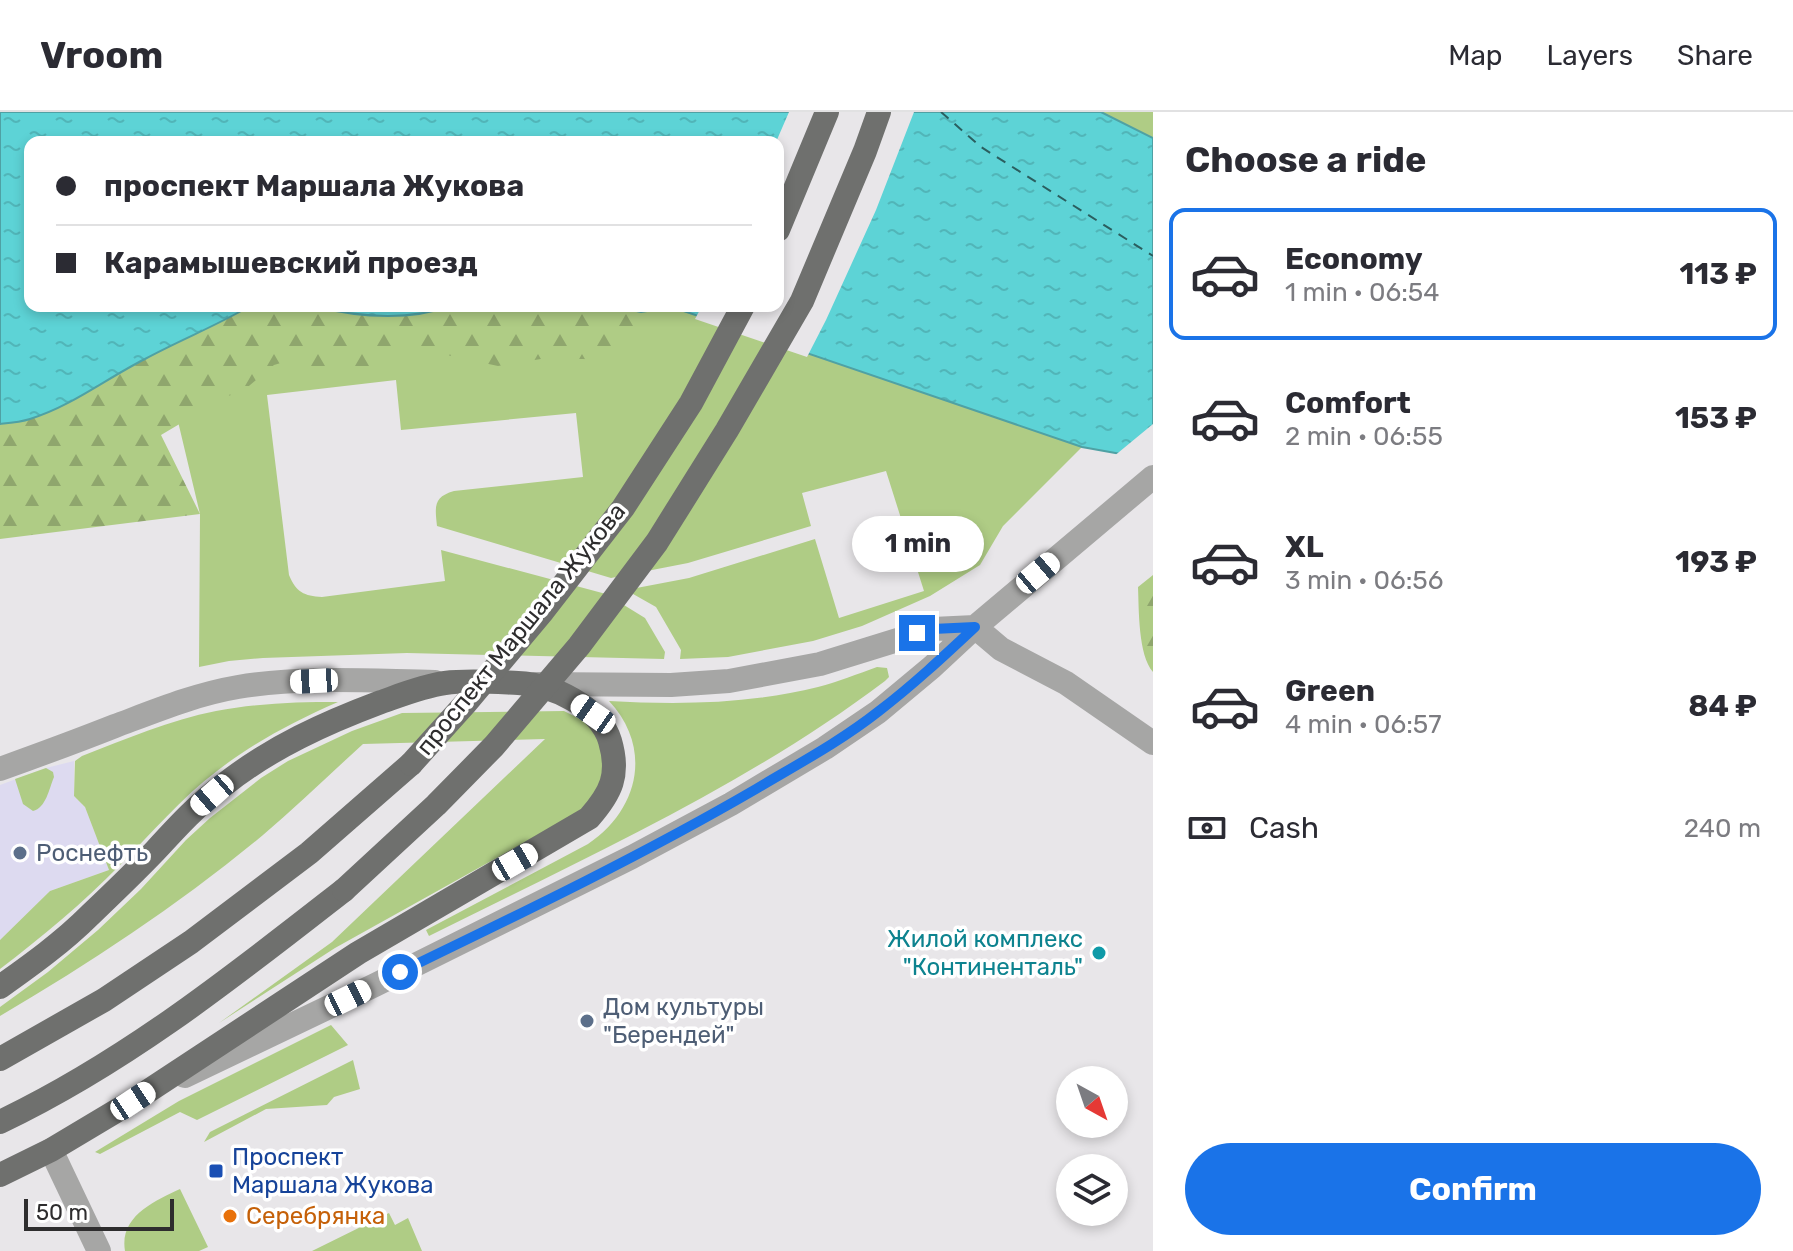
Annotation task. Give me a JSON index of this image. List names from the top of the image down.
{
  "streets": {
    "main road": ["проспект Маршала Жукова"]
  },
  "places": {
    "other": [
      "Роснефть",
      "Жилой комплекс \"Континенталь\"",
      "Дом культуры \"Берендей\"",
      "Серебрянка"
    ],
    "transit": ["Проспект Маршала Жукова"]
  },
  "scale_bar": "50 m",
  "north": "bottom right",
  "page": {
    "header": "Vroom",
    "nav": ["Map", "Layers", "Share"],
    "heading": "Choose a ride",
    "banner": ["проспект Маршала Жукова", "Карамышевский проезд"],
    "list": [
      {
        "name": "Economy",
        "note": "1 min · 06:54",
        "value": "113 ₽"
      },
      {
        "name": "Comfort",
        "note": "2 min · 06:55",
        "value": "153 ₽"
      },
      {
        "name": "XL",
        "note": "3 min · 06:56",
        "value": "193 ₽"
      },
      {
        "name": "Green",
        "note": "4 min · 06:57",
        "value": "84 ₽"
      }
    ],
    "bubble": "1 min",
    "pay": ["Cash", "240 m"],
    "buttons": "Confirm",
    "scale": "50 m"
  }
}
